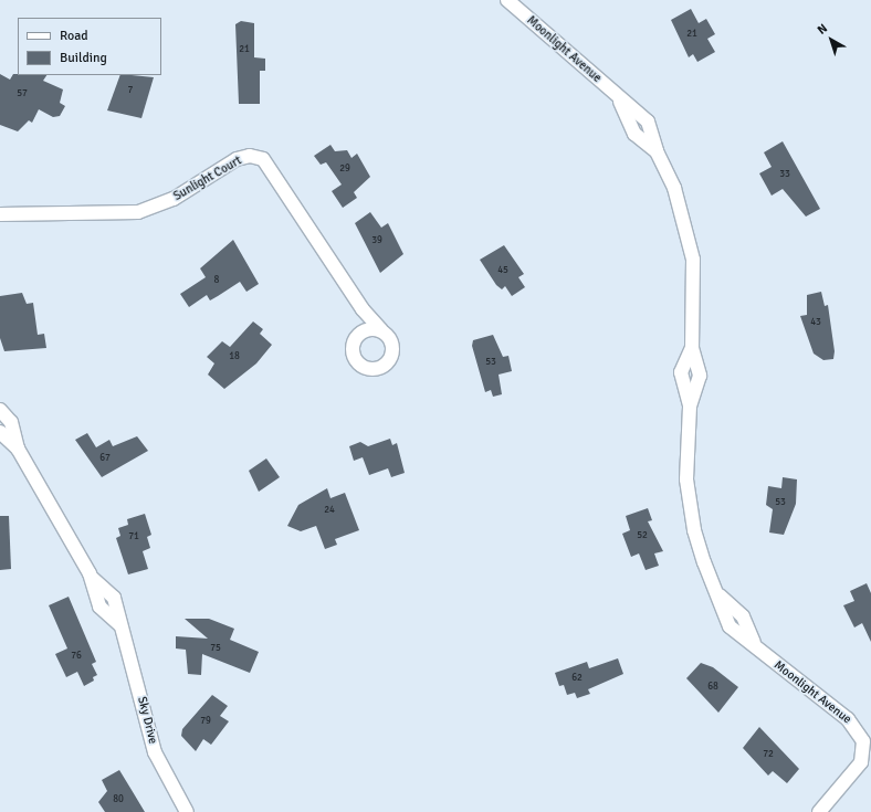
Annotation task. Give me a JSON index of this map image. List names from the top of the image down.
{
  "streets": {
    "street": ["Moonlight Avenue", "Sunlight Court", "Sky Drive"]
  },
  "house_numbers": [
    "21",
    "21",
    "7",
    "57",
    "29",
    "33",
    "39",
    "45",
    "8",
    "43",
    "18",
    "53",
    "67",
    "53",
    "24",
    "52",
    "71",
    "75",
    "76",
    "62",
    "68",
    "79",
    "72",
    "80"
  ],
  "legend": ["Road", "Building"],
  "north": "top left"
}
